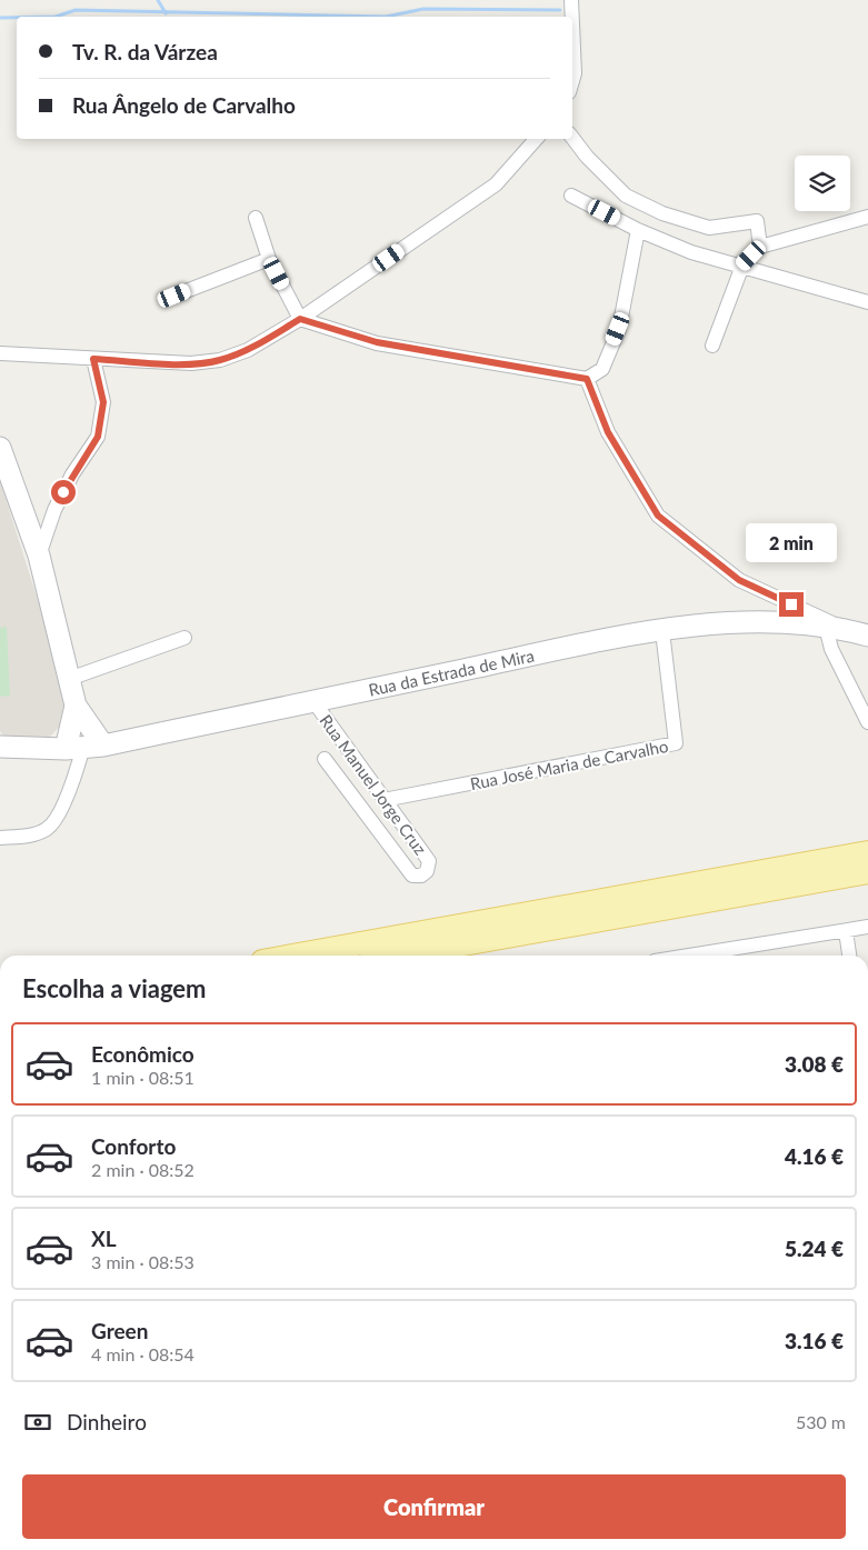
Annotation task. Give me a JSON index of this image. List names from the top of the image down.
{
  "streets": {
    "street": ["Rua da Estrada de Mira", "Rua José Maria de Carvalho", "Rua Manuel Jorge Cruz"]
  },
  "crossings": [
    ["Rua da Estrada de Mira", "Rua José Maria de Carvalho"],
    ["Rua da Estrada de Mira", "Rua Manuel Jorge Cruz"],
    ["Rua José Maria de Carvalho", "Rua Manuel Jorge Cruz"]
  ],
  "page": {
    "banner": ["Tv. R. da Várzea", "Rua Ângelo de Carvalho"],
    "bubble": "2 min",
    "heading": "Escolha a viagem",
    "list": [
      {
        "name": "Econômico",
        "note": "1 min · 08:51",
        "value": "3.08 €"
      },
      {
        "name": "Conforto",
        "note": "2 min · 08:52",
        "value": "4.16 €"
      },
      {
        "name": "XL",
        "note": "3 min · 08:53",
        "value": "5.24 €"
      },
      {
        "name": "Green",
        "note": "4 min · 08:54",
        "value": "3.16 €"
      }
    ],
    "pay": ["Dinheiro", "530 m"],
    "buttons": "Confirmar"
  }
}
